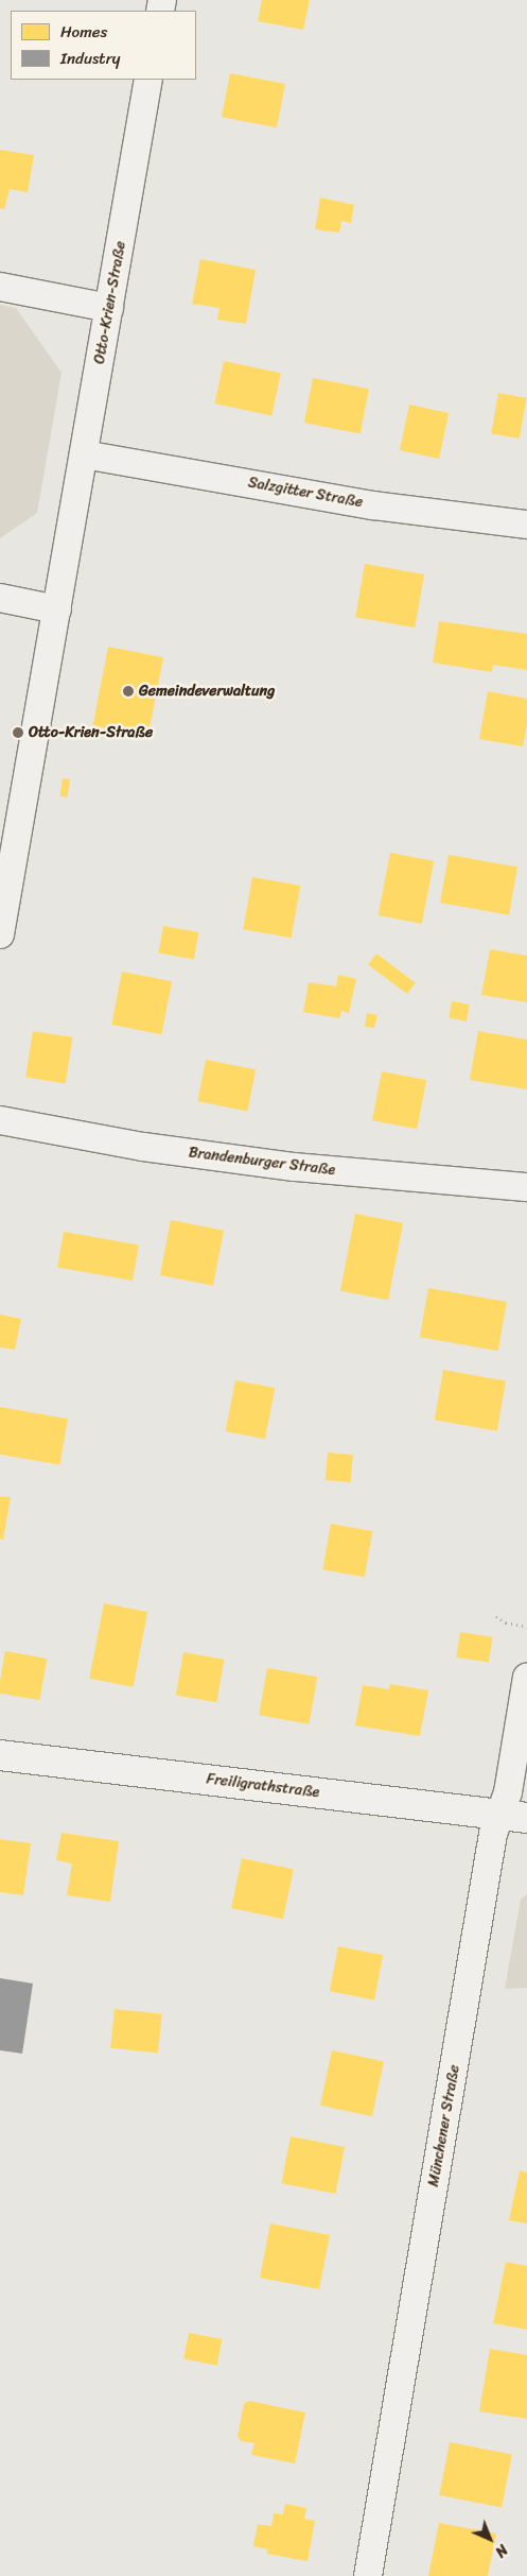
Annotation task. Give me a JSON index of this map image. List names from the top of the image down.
{
  "streets": {
    "street": [
      "Otto-Krien-Straße",
      "Salzgitter Straße",
      "Brandenburger Straße",
      "Freiligrathstraße",
      "Münchener Straße"
    ]
  },
  "crossings": [
    ["Otto-Krien-Straße", "Salzgitter Straße"],
    ["Freiligrathstraße", "Münchener Straße"]
  ],
  "places": ["Gemeindeverwaltung", "Otto-Krien-Straße"],
  "legend": ["Homes", "Industry"],
  "north": "bottom right"
}
